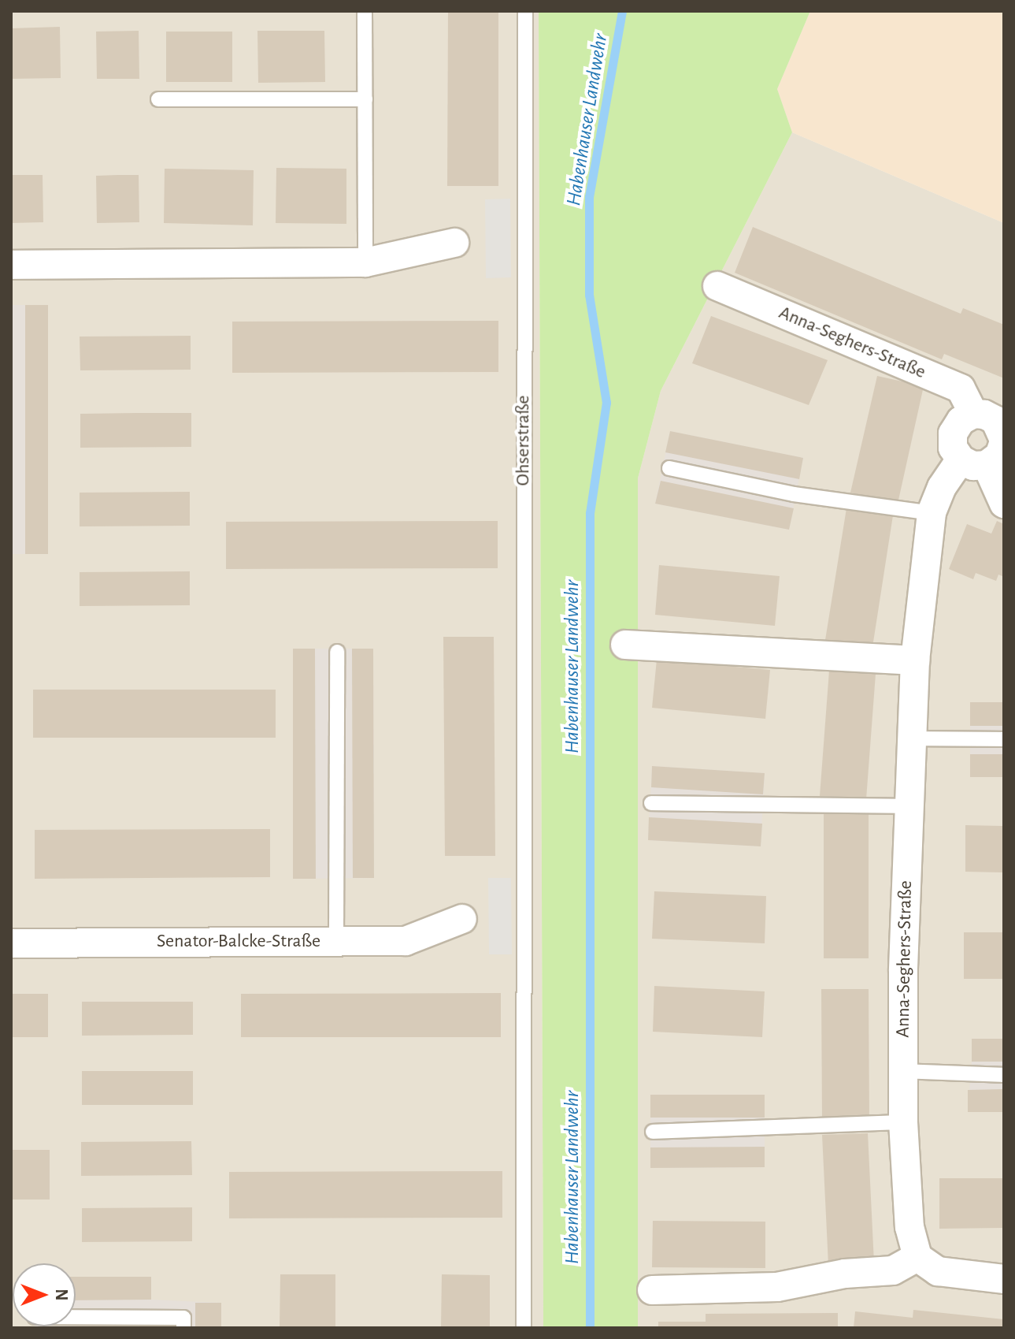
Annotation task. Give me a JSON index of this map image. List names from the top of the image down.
{
  "streets": {
    "street": ["Anna-Seghers-Straße", "Senator-Balcke-Straße"],
    "lane": ["Ohserstraße"]
  },
  "water": ["Habenhauser Landwehr"],
  "north": "right"
}
